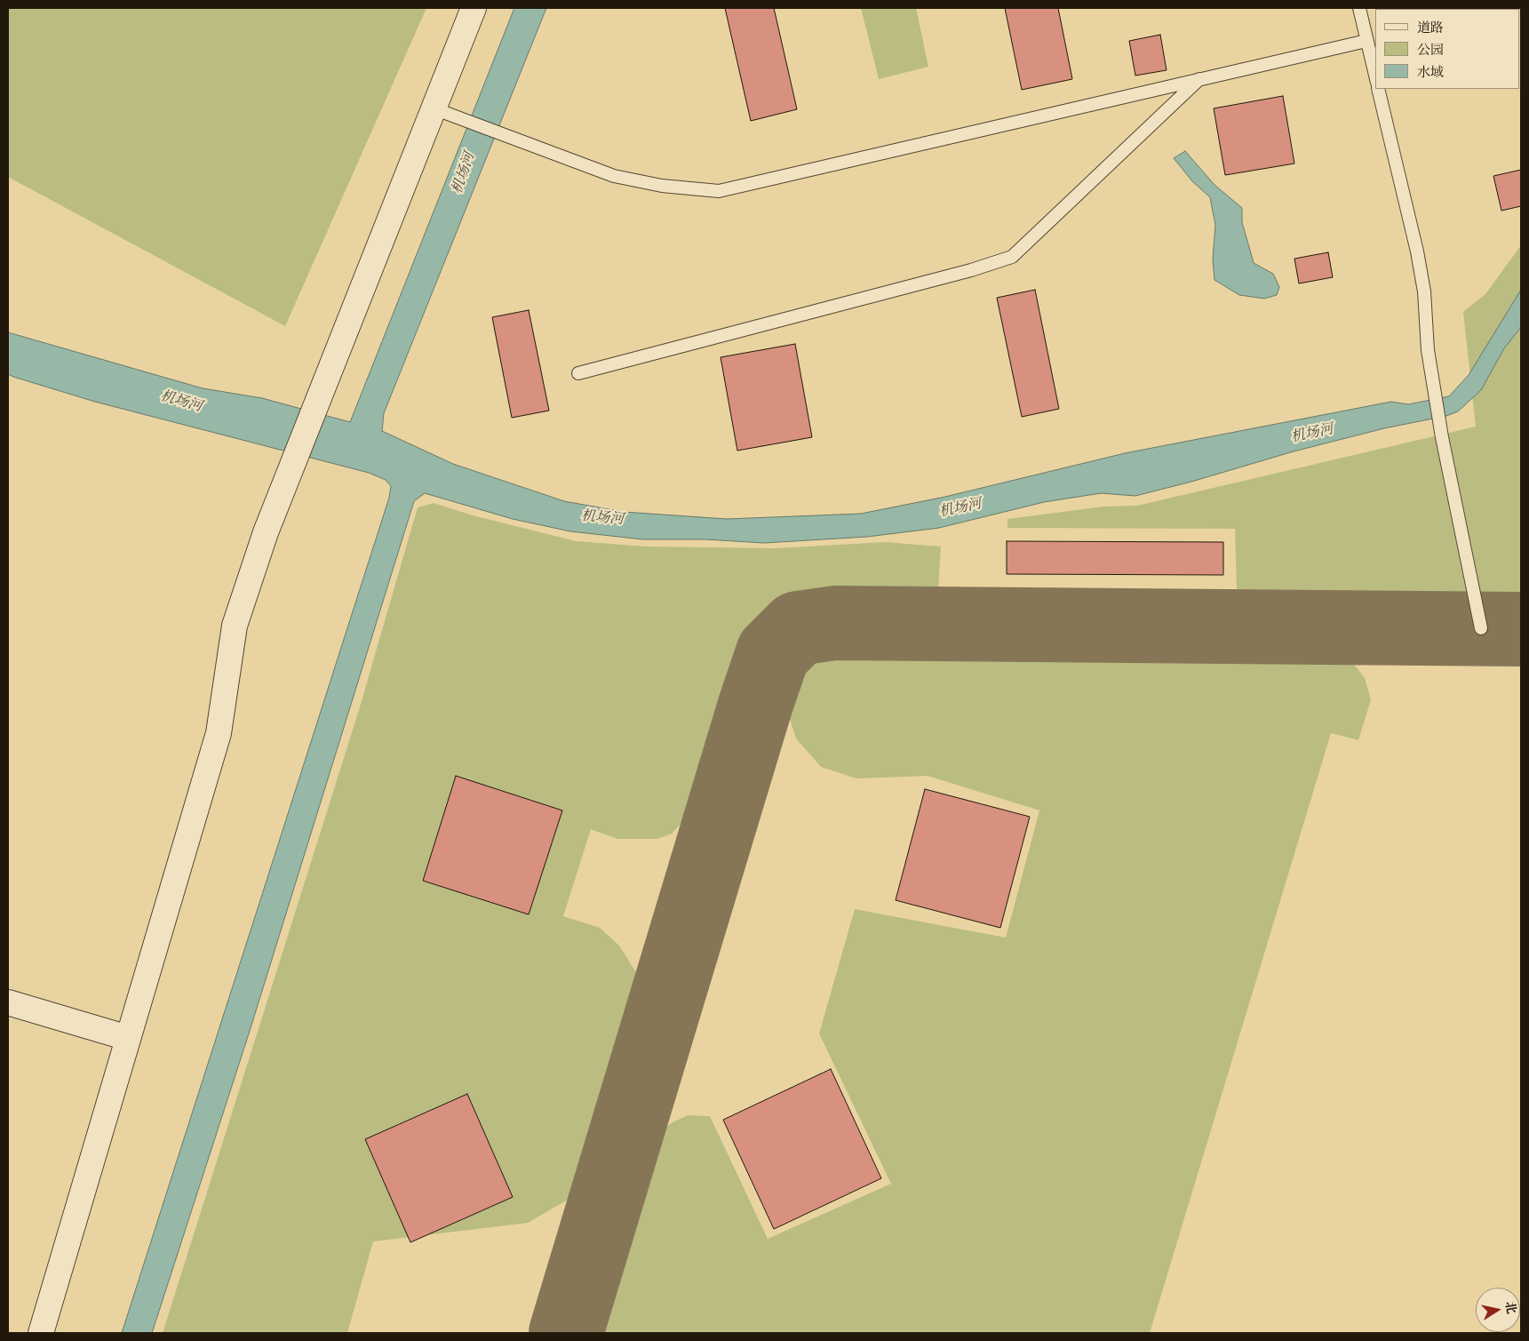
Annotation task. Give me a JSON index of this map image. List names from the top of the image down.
{
  "water": ["机场河"],
  "legend": ["道路", "公园", "水域"],
  "north": "right"
}
